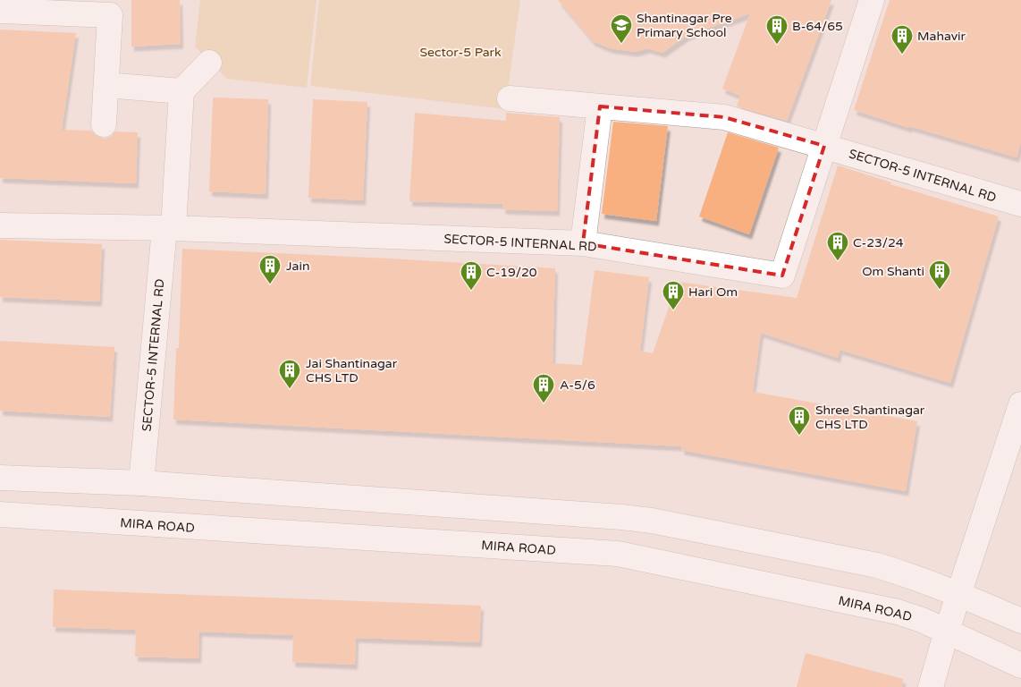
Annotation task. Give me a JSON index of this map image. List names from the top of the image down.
{
  "streets": {
    "street": ["SECTOR-5 INTERNAL RD", "MIRA ROAD"]
  },
  "parks": ["Sector-5 Park"],
  "places": {
    "school or university": ["Shantinagar Pre Primary School"],
    "building": [
      "B-64/65",
      "Mahavir",
      "C-23/24",
      "Jain",
      "Om Shanti",
      "C-19/20",
      "Hari Om",
      "Jai Shantinagar CHS LTD",
      "A-5/6",
      "Shree Shantinagar CHS LTD"
    ]
  }
}
